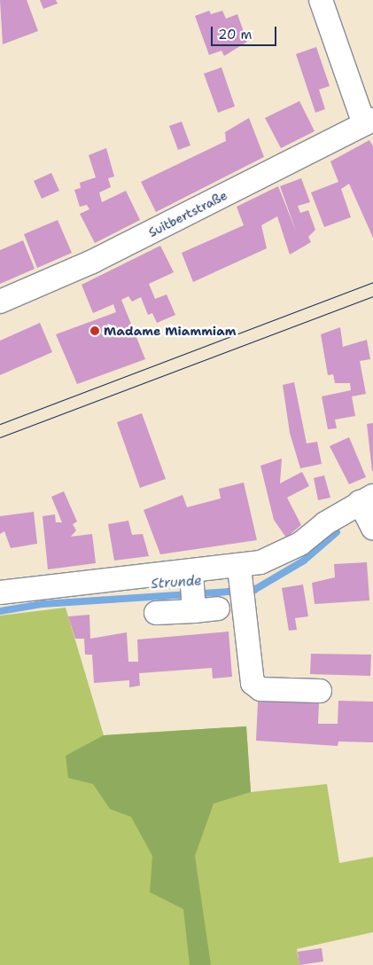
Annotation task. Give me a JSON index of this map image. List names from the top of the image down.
{
  "streets": {
    "street": ["Suitbertstraße"]
  },
  "water": ["Strunde"],
  "places": ["Madame Miammiam"],
  "scale_bar": "20 m"
}
